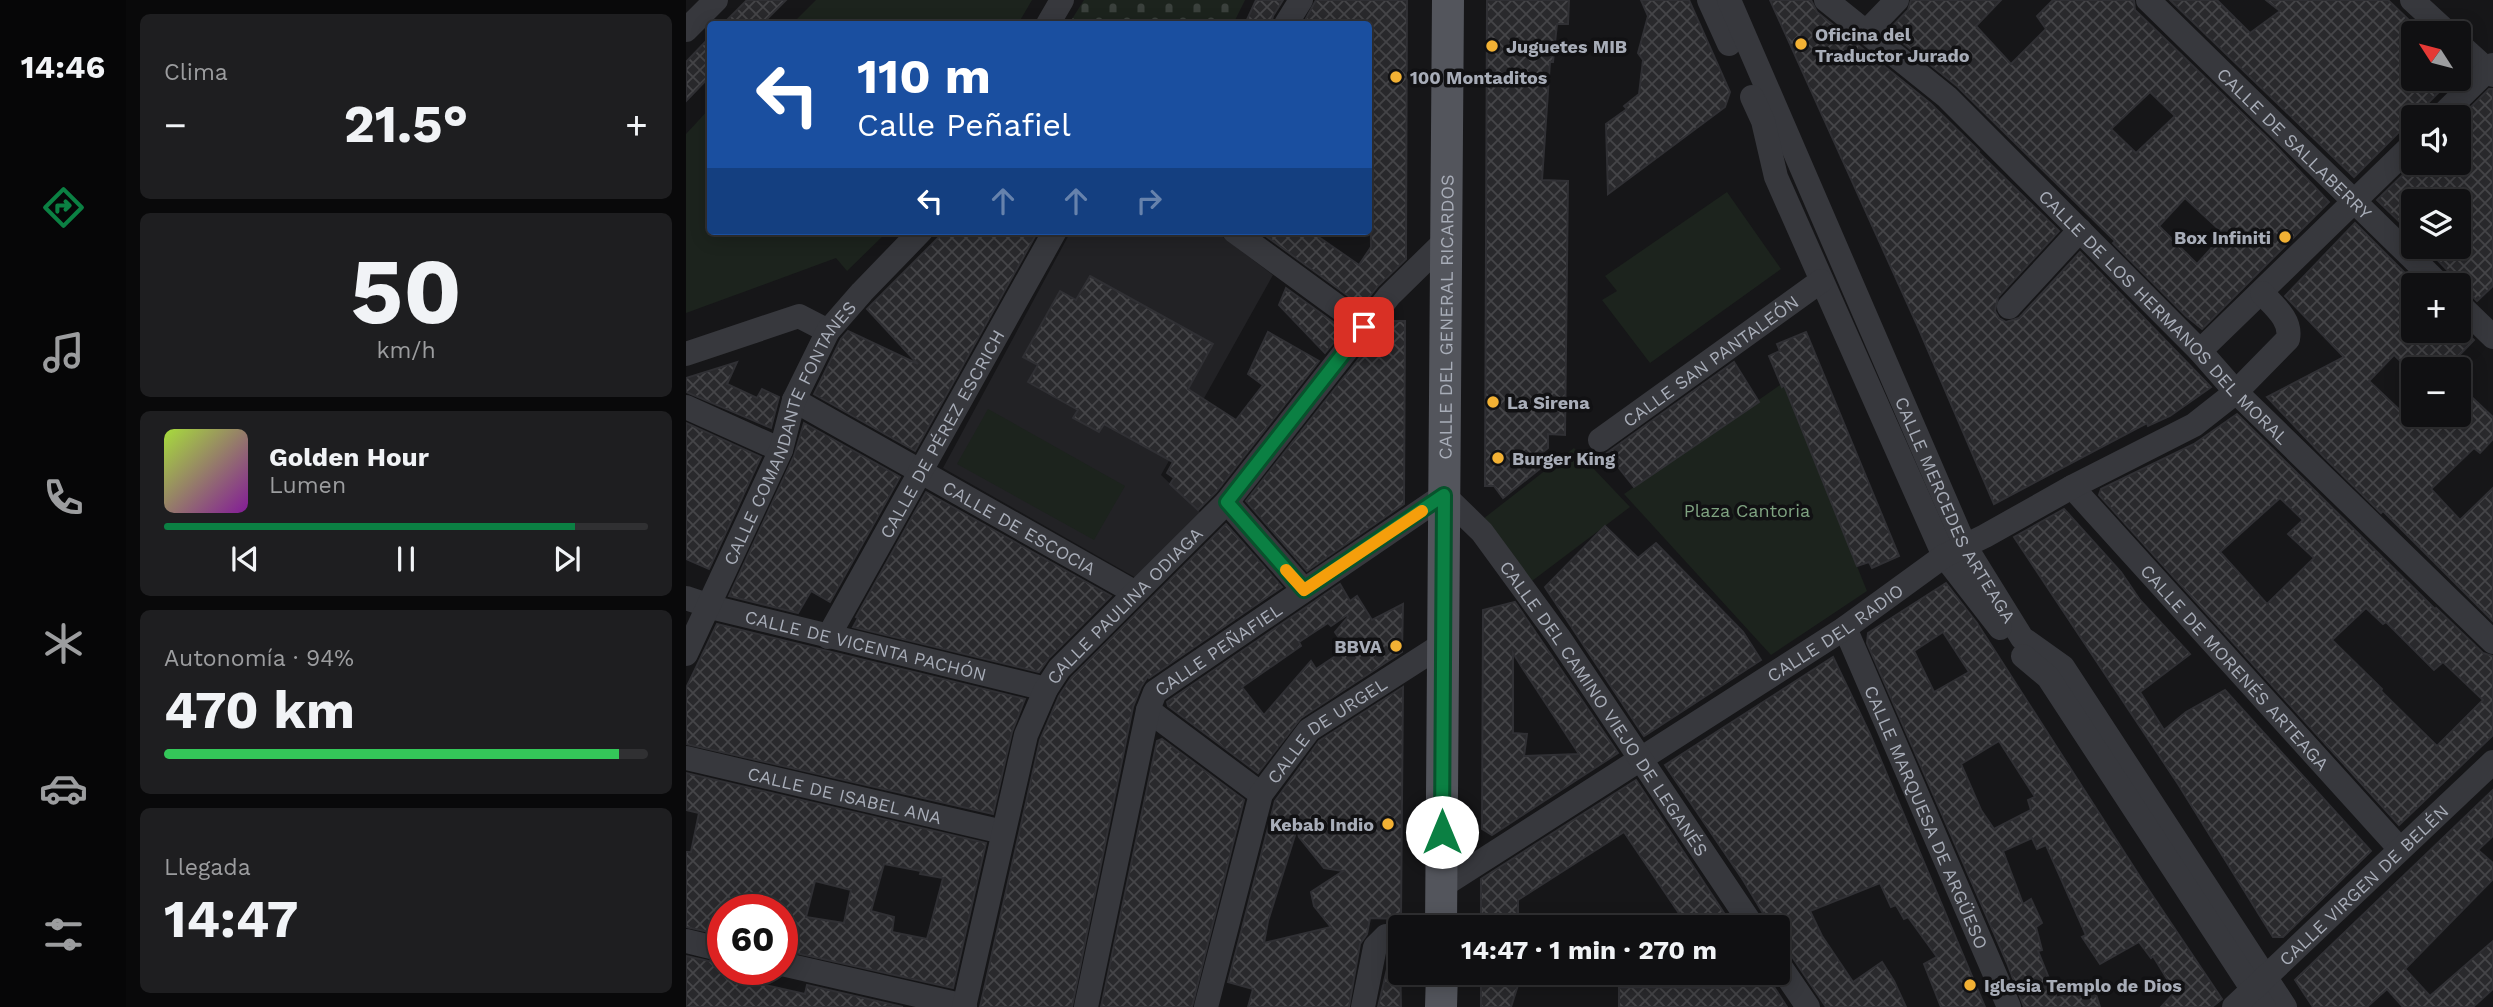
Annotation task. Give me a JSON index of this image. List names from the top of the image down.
{
  "streets": {
    "main road": ["CALLE DEL GENERAL RICARDOS"],
    "street": [
      "CALLE DE SALLABERRY",
      "CALLE DE LOS HERMANOS DEL MORAL",
      "CALLE SAN PANTALEÓN",
      "CALLE COMANDANTE FONTANES",
      "CALLE DE PÉREZ ESCRICH",
      "CALLE MERCEDES ARTEAGA",
      "CALLE DE ESCOCIA",
      "CALLE PAULINA ODIAGA",
      "CALLE DEL RADIO",
      "CALLE DE VICENTA PACHÓN",
      "CALLE PEÑAFIEL",
      "CALLE DE MORENÉS ARTEAGA",
      "CALLE DEL CAMINO VIEJO DE LEGANÉS",
      "CALLE DE URGEL",
      "CALLE DE ISABEL ANA",
      "CALLE MARQUESA DE ARGÜESO",
      "CALLE VIRGEN DE BELÉN"
    ]
  },
  "crossings": [
    ["CALLE DE LOS HERMANOS DEL MORAL", "CALLE DEL RADIO"],
    ["CALLE DEL GENERAL RICARDOS", "CALLE PAULINA ODIAGA"],
    ["CALLE DEL GENERAL RICARDOS", "CALLE DEL RADIO"],
    ["CALLE DEL GENERAL RICARDOS", "CALLE PEÑAFIEL"],
    ["CALLE DEL GENERAL RICARDOS", "CALLE DEL CAMINO VIEJO DE LEGANÉS"],
    ["CALLE DEL GENERAL RICARDOS", "CALLE DE URGEL"],
    ["CALLE SAN PANTALEÓN", "CALLE MERCEDES ARTEAGA"],
    ["CALLE COMANDANTE FONTANES", "CALLE DE ESCOCIA"],
    ["CALLE COMANDANTE FONTANES", "CALLE DE VICENTA PACHÓN"],
    ["CALLE DE PÉREZ ESCRICH", "CALLE DE ESCOCIA"],
    ["CALLE DE PÉREZ ESCRICH", "CALLE DE VICENTA PACHÓN"],
    ["CALLE MERCEDES ARTEAGA", "CALLE DEL RADIO"],
    ["CALLE MERCEDES ARTEAGA", "CALLE VIRGEN DE BELÉN"],
    ["CALLE DE ESCOCIA", "CALLE PAULINA ODIAGA"],
    ["CALLE PAULINA ODIAGA", "CALLE DE VICENTA PACHÓN"],
    ["CALLE PAULINA ODIAGA", "CALLE DE ISABEL ANA"],
    ["CALLE DEL RADIO", "CALLE DE MORENÉS ARTEAGA"],
    ["CALLE DEL RADIO", "CALLE DEL CAMINO VIEJO DE LEGANÉS"],
    ["CALLE DEL RADIO", "CALLE MARQUESA DE ARGÜESO"],
    ["CALLE PEÑAFIEL", "CALLE DEL CAMINO VIEJO DE LEGANÉS"],
    ["CALLE DE MORENÉS ARTEAGA", "CALLE VIRGEN DE BELÉN"]
  ],
  "parks": ["Plaza Cantoria"],
  "places": [
    "Oficina del Traductor Jurado",
    "Juguetes MIB",
    "100 Montaditos",
    "Box Infiniti",
    "La Sirena",
    "Burger King",
    "BBVA",
    "Kebab Indio",
    "Iglesia Templo de Dios"
  ],
  "north": "top left",
  "page": {
    "tabs": "14:46",
    "tile": [
      "Clima",
      ["50", "km/h"],
      ["Autonomía · 94%", "470 km"],
      ["Llegada", "14:47"]
    ],
    "map_buttons": ["+", "−"],
    "turn": ["110 m", "Calle Peñafiel"],
    "heat": ["−", "21.5°", "+"],
    "song": ["Golden Hour", "Lumen"],
    "limit": "60",
    "trip": "14:47 · 1 min · 270 m"
  }
}
